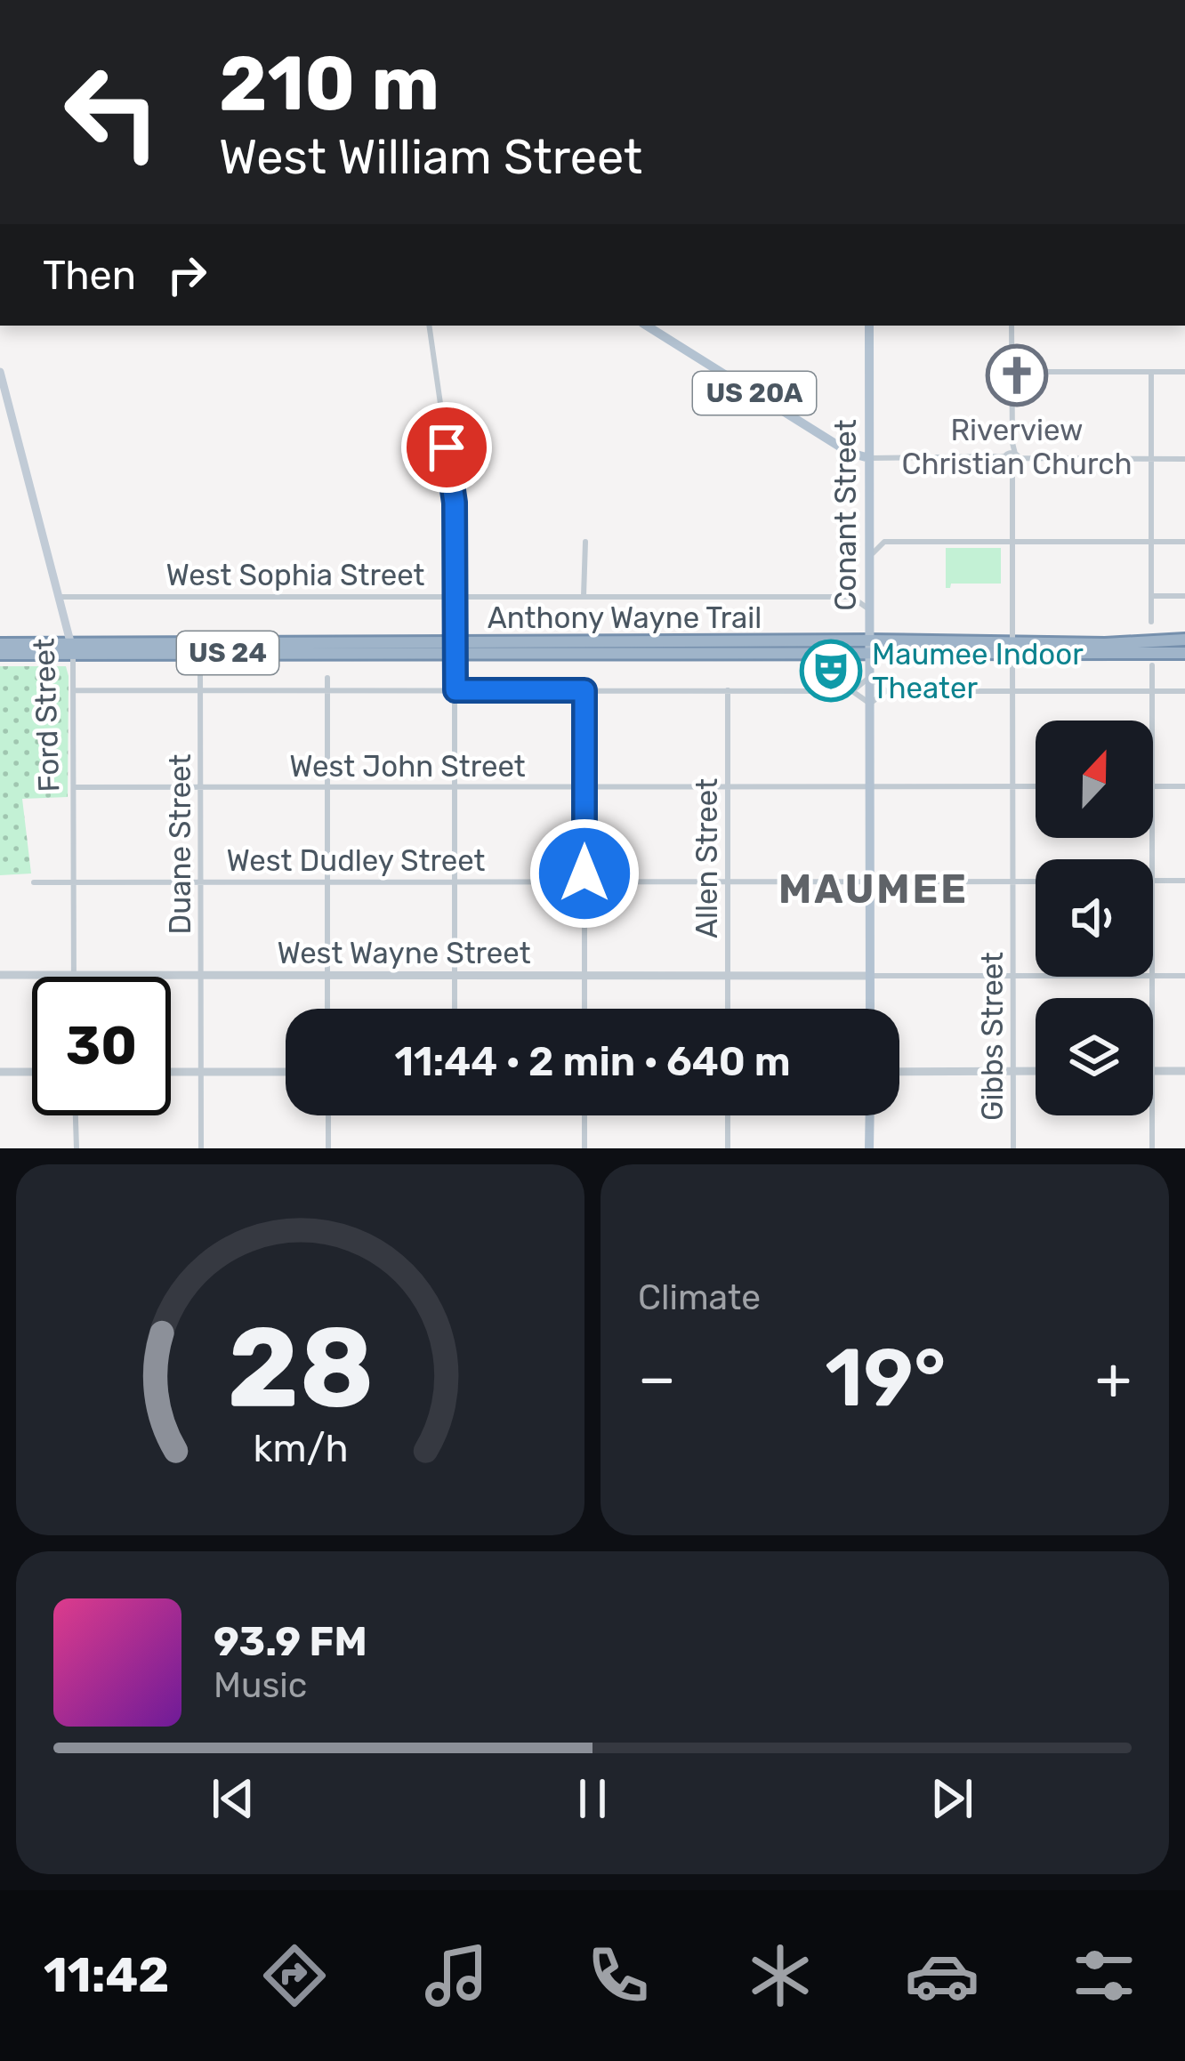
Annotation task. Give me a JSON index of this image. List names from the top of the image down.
{
  "streets": {
    "highway": ["Anthony Wayne Trail", "US 24"],
    "main road": ["US 20A", "Conant Street", "Ford Street"],
    "street": [
      "West Sophia Street",
      "West John Street",
      "Duane Street",
      "Allen Street",
      "West Dudley Street",
      "West Wayne Street",
      "Gibbs Street"
    ]
  },
  "crossings": [
    ["US 20A", "Conant Street"],
    ["Conant Street", "Anthony Wayne Trail"],
    ["Conant Street", "West John Street"],
    ["Conant Street", "West Dudley Street"],
    ["Conant Street", "West Wayne Street"],
    ["West Sophia Street", "Ford Street"],
    ["Anthony Wayne Trail", "Ford Street"],
    ["Anthony Wayne Trail", "Gibbs Street"],
    ["Ford Street", "West John Street"],
    ["Ford Street", "West Dudley Street"],
    ["Ford Street", "West Wayne Street"],
    ["West John Street", "Duane Street"],
    ["West John Street", "Allen Street"],
    ["West John Street", "Gibbs Street"],
    ["Duane Street", "West Dudley Street"],
    ["Duane Street", "West Wayne Street"],
    ["Allen Street", "West Dudley Street"],
    ["Allen Street", "West Wayne Street"],
    ["West Dudley Street", "Gibbs Street"]
  ],
  "districts": ["MAUMEE"],
  "places": {
    "church": ["Riverview Christian Church"],
    "theatre": ["Maumee Indoor Theater"]
  },
  "north": "top",
  "page": {
    "turn": ["210 m", "West William Street"],
    "then": "Then",
    "limit": "30",
    "trip": "11:44 · 2 min · 640 m",
    "tile": "Climate",
    "heat": ["−", "19°", "+"],
    "song": ["93.9 FM", "Music"],
    "tabs": "11:42",
    "gauge": ["28", "km/h"]
  }
}
